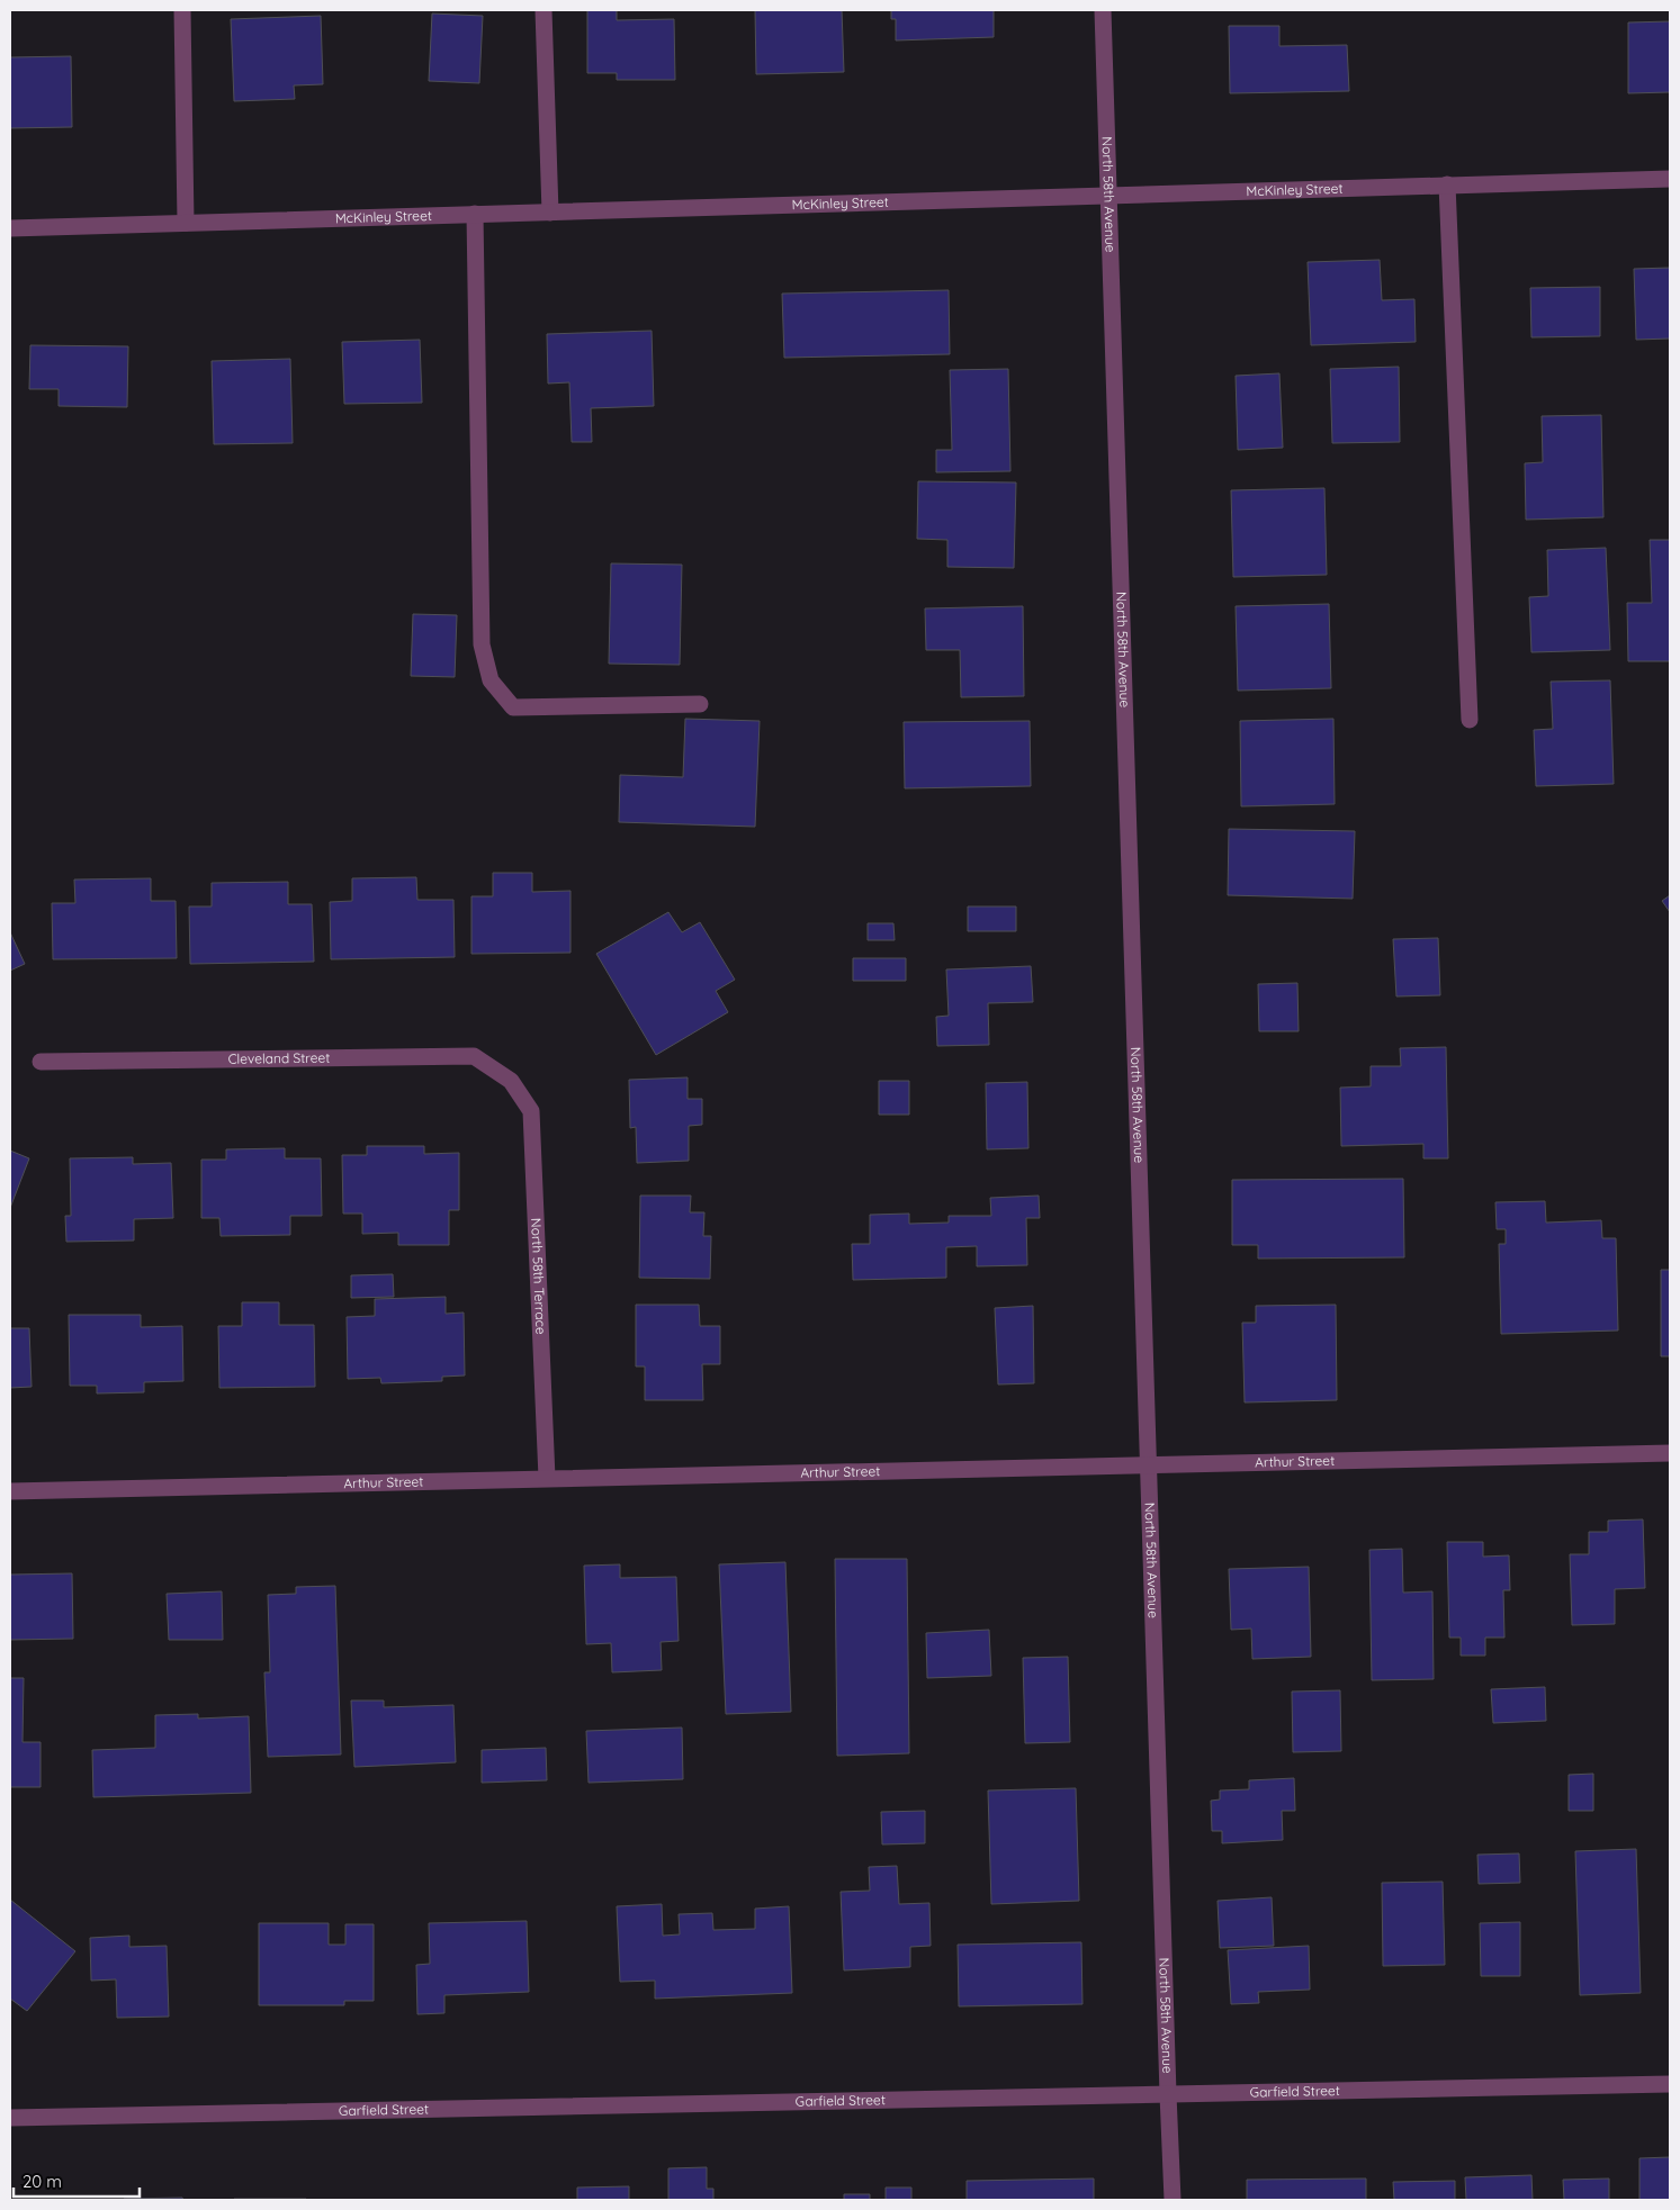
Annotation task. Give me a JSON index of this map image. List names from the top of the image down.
{
  "streets": {
    "street": [
      "McKinley Street",
      "North 58th Avenue",
      "Cleveland Street",
      "North 58th Terrace",
      "Arthur Street",
      "Garfield Street"
    ]
  },
  "crossings": [
    ["McKinley Street", "North 58th Avenue"],
    ["North 58th Avenue", "Arthur Street"],
    ["North 58th Avenue", "Garfield Street"],
    ["Cleveland Street", "North 58th Terrace"],
    ["North 58th Terrace", "Arthur Street"]
  ],
  "scale_bar": "20 m"
}
